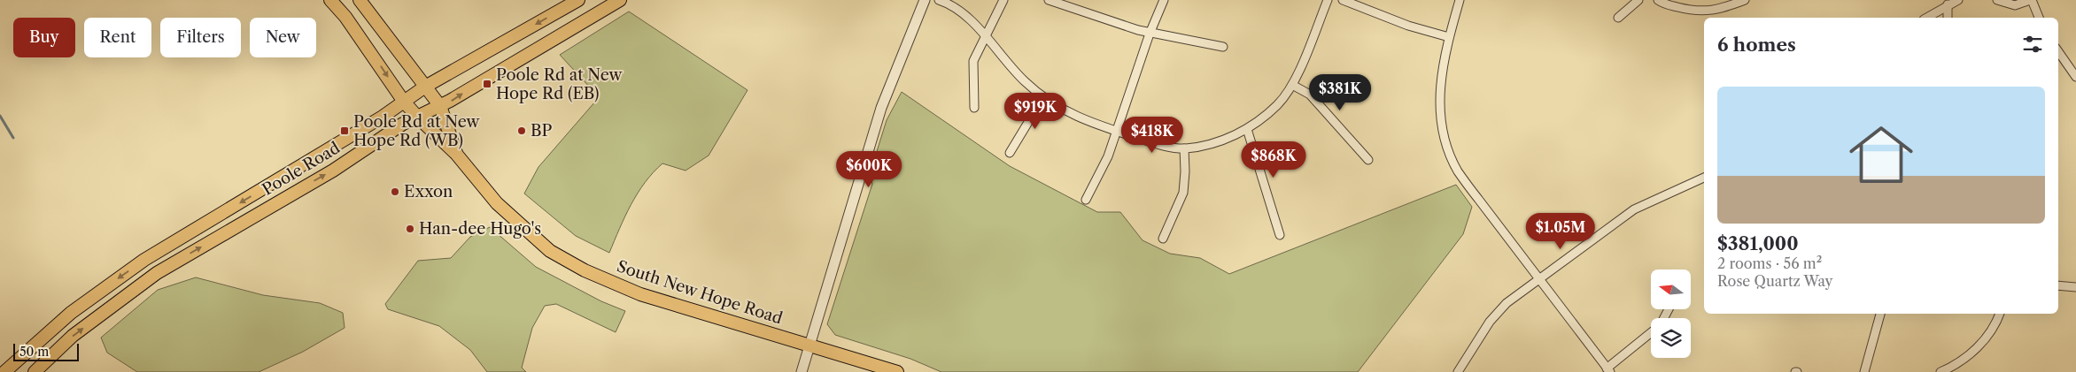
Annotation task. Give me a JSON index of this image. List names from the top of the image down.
{
  "streets": {
    "main road": ["Poole Road", "South New Hope Road"]
  },
  "crossings": [
    ["Poole Road", "South New Hope Road"]
  ],
  "places": {
    "transit": ["Poole Rd at New Hope Rd (EB)", "Poole Rd at New Hope Rd (WB)"],
    "other": ["BP", "Exxon", "Han-dee Hugo's"]
  },
  "scale_bar": "50 m",
  "north": "left",
  "page": {
    "chip": [
      "Buy",
      "Rent",
      "Filters",
      "New"
    ],
    "heading": "6 homes",
    "list": [
      {
        "name": "$381,000",
        "note": "2 rooms · 56 m² · Rose Quartz Way"
      }
    ],
    "price": [
      "$381K",
      "$919K",
      "$418K",
      "$868K",
      "$600K",
      "$1.05M"
    ],
    "scale": "50 m"
  }
}
